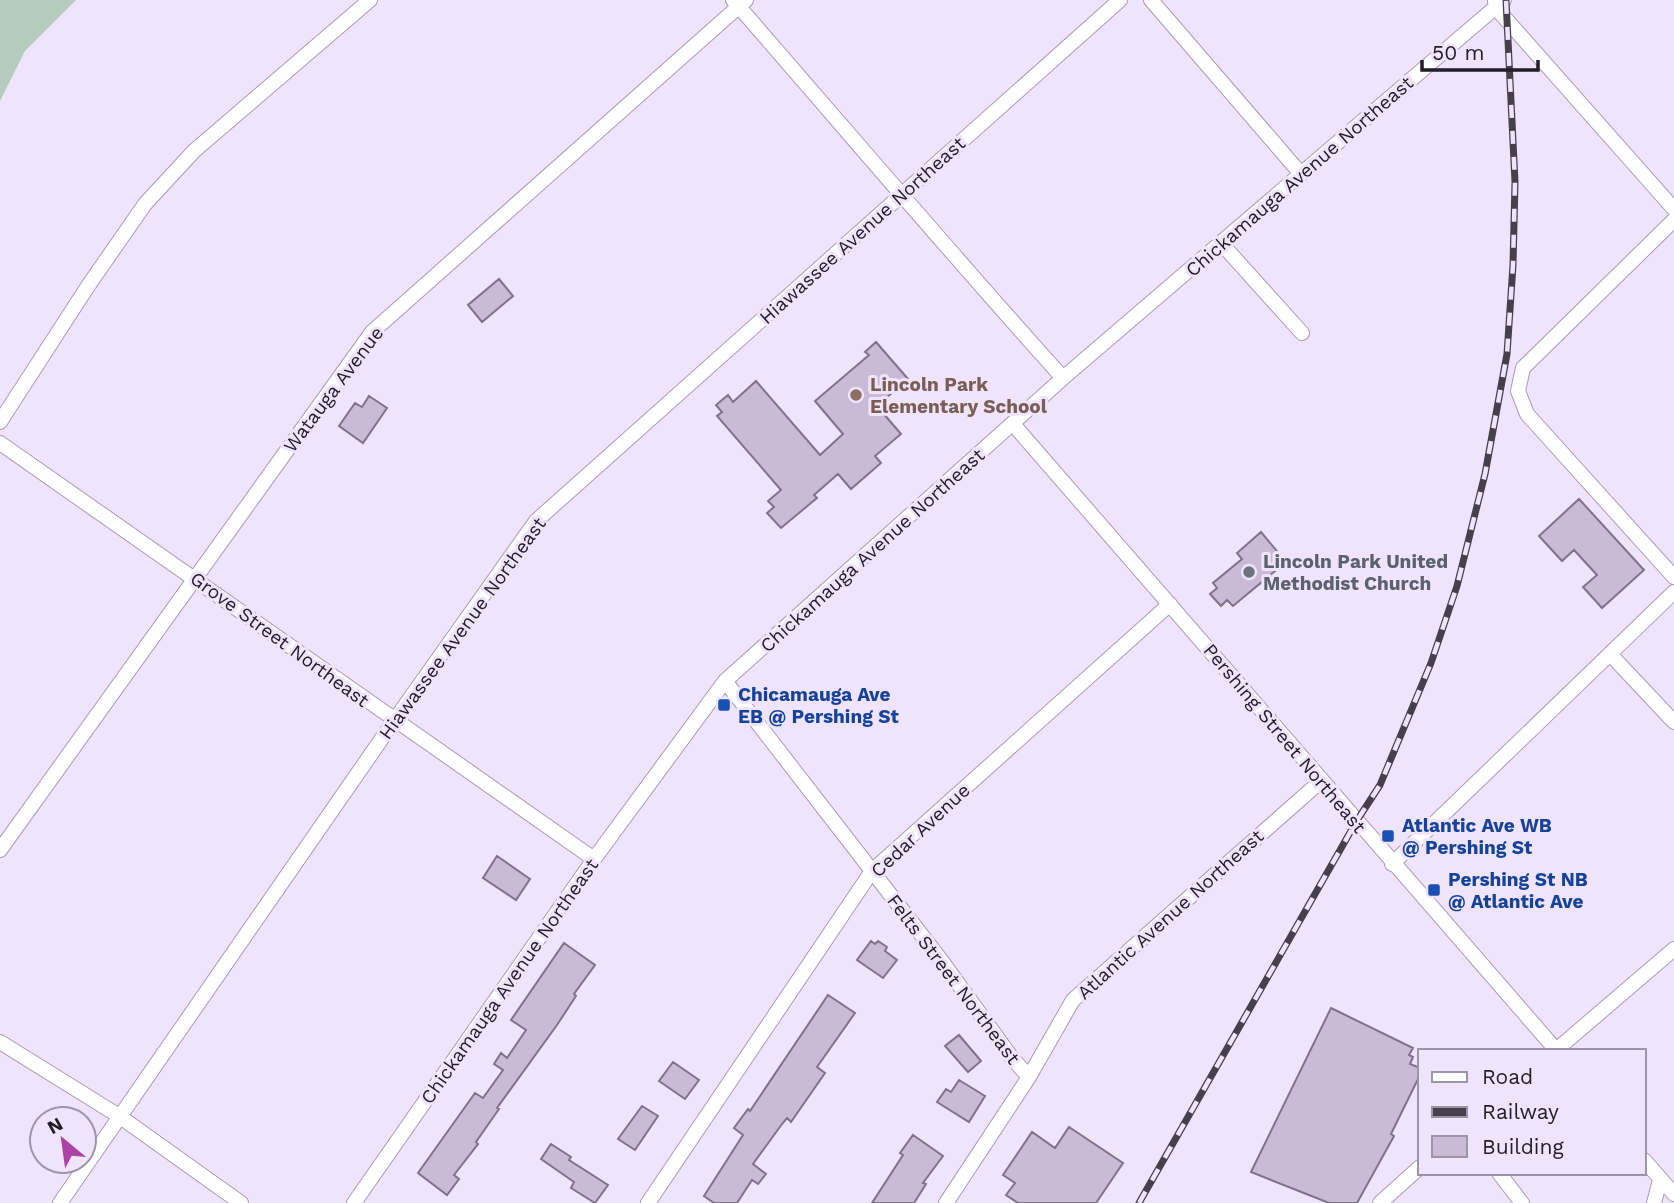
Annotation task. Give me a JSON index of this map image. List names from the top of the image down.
{
  "streets": {
    "street": [
      "Chickamauga Avenue Northeast",
      "Hiawassee Avenue Northeast",
      "Watauga Avenue",
      "Grove Street Northeast",
      "Pershing Street Northeast",
      "Cedar Avenue",
      "Atlantic Avenue Northeast",
      "Felts Street Northeast"
    ]
  },
  "crossings": [
    ["Chickamauga Avenue Northeast", "Grove Street Northeast"],
    ["Chickamauga Avenue Northeast", "Pershing Street Northeast"],
    ["Chickamauga Avenue Northeast", "Felts Street Northeast"],
    ["Hiawassee Avenue Northeast", "Grove Street Northeast"],
    ["Watauga Avenue", "Grove Street Northeast"],
    ["Pershing Street Northeast", "Cedar Avenue"],
    ["Pershing Street Northeast", "Atlantic Avenue Northeast"],
    ["Cedar Avenue", "Felts Street Northeast"],
    ["Atlantic Avenue Northeast", "Felts Street Northeast"]
  ],
  "places": {
    "other": ["Lincoln Park Elementary School", "Lincoln Park United Methodist Church"],
    "transit": ["Chicamauga Ave EB @ Pershing St", "Atlantic Ave WB @ Pershing St", "Pershing St NB @ Atlantic Ave"]
  },
  "legend": ["Road", "Railway", "Building"],
  "scale_bar": "50 m",
  "north": "top left"
}
